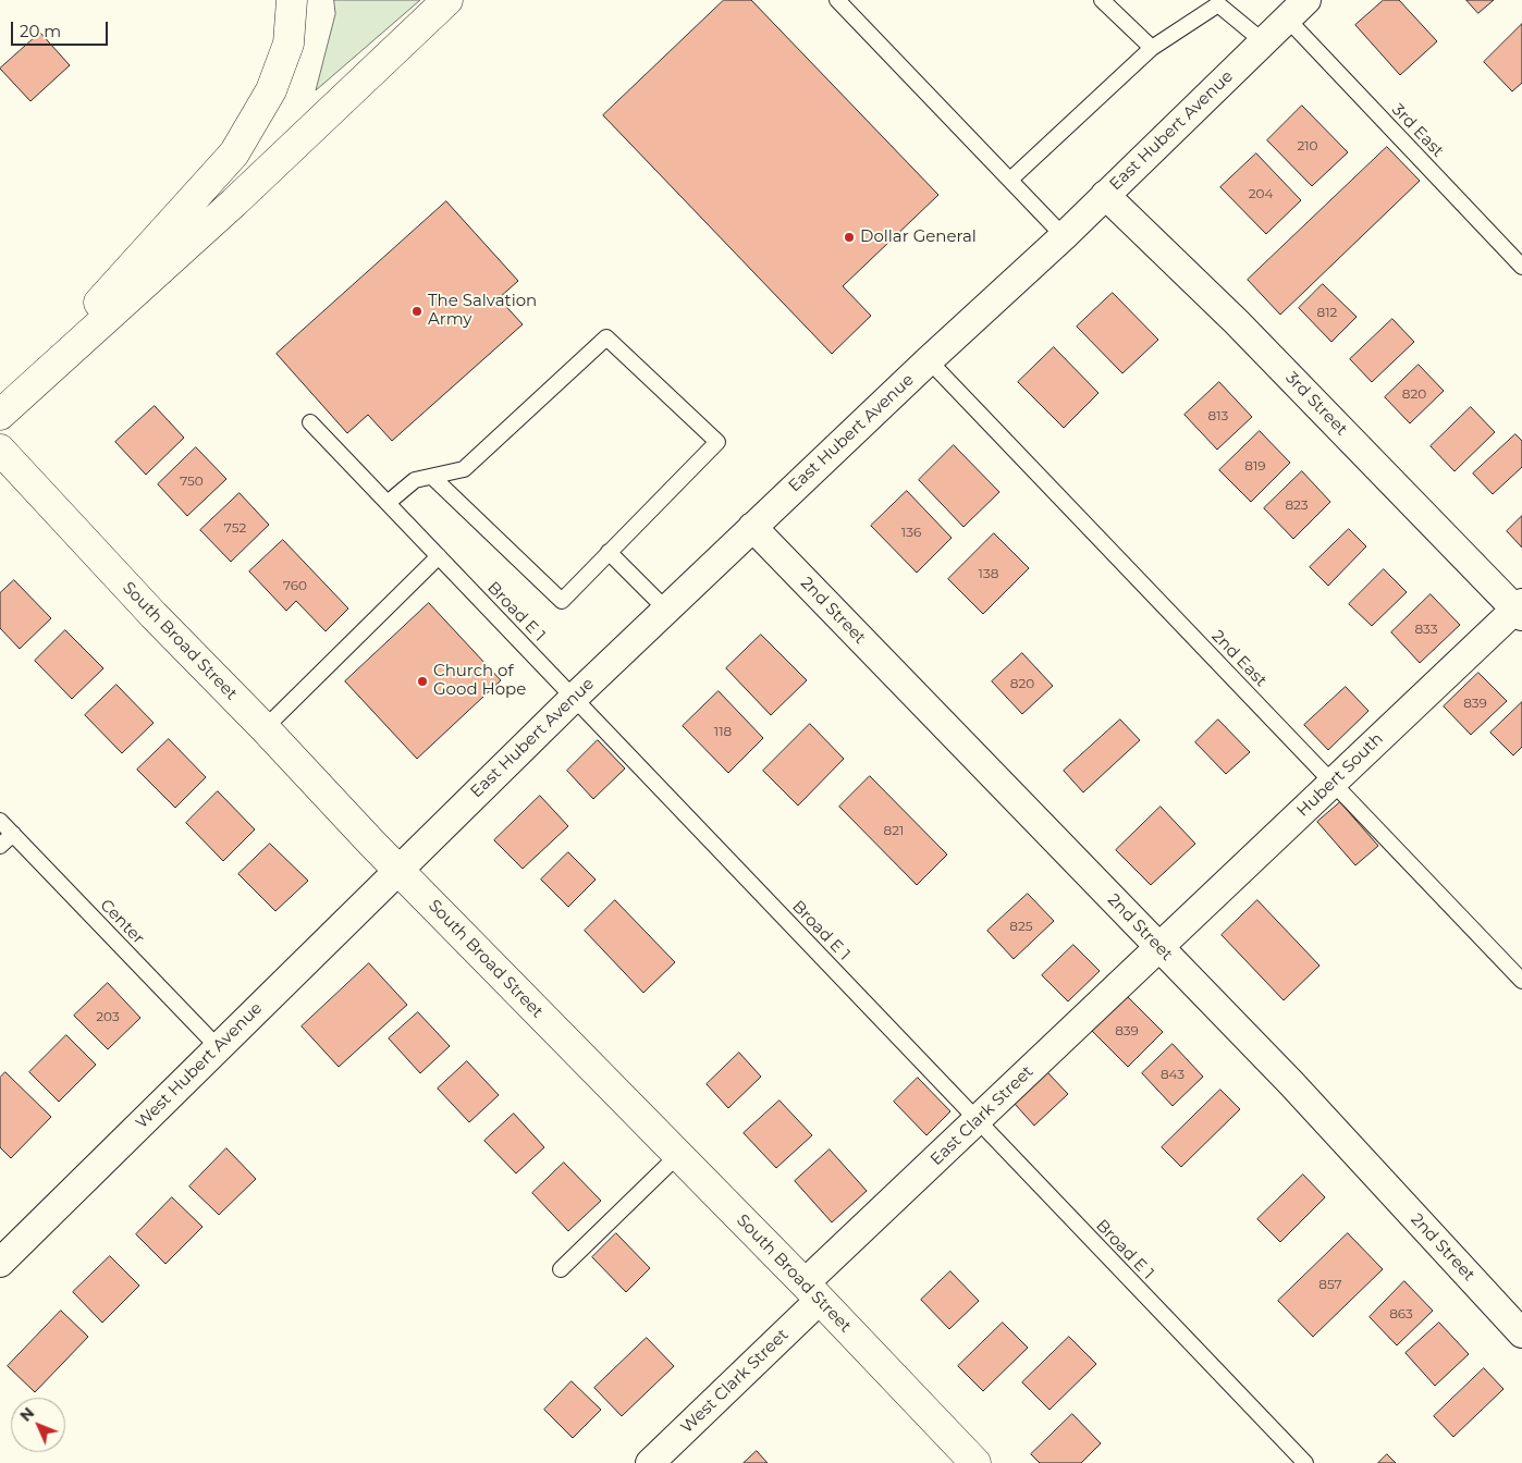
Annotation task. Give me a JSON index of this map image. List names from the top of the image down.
{
  "streets": {
    "main road": ["South Broad Street"],
    "street": [
      "East Hubert Avenue",
      "3rd Street",
      "2nd Street",
      "Hubert South",
      "West Hubert Avenue",
      "East Clark Street",
      "West Clark Street"
    ],
    "lane": [
      "3rd East",
      "Broad E 1",
      "2nd East",
      "Center"
    ]
  },
  "crossings": [
    ["East Hubert Avenue", "3rd East"],
    ["East Hubert Avenue", "3rd Street"],
    ["East Hubert Avenue", "2nd Street"],
    ["East Hubert Avenue", "Broad E 1"],
    ["East Hubert Avenue", "South Broad Street"],
    ["East Hubert Avenue", "2nd East"],
    ["East Hubert Avenue", "West Hubert Avenue"],
    ["3rd Street", "Hubert South"],
    ["2nd Street", "Hubert South"],
    ["2nd Street", "East Clark Street"],
    ["Broad E 1", "East Clark Street"],
    ["South Broad Street", "West Hubert Avenue"],
    ["South Broad Street", "East Clark Street"],
    ["South Broad Street", "West Clark Street"],
    ["2nd East", "Hubert South"],
    ["Hubert South", "East Clark Street"],
    ["Center", "West Hubert Avenue"],
    ["East Clark Street", "West Clark Street"]
  ],
  "places": ["Dollar General", "The Salvation Army", "Church of Good Hope"],
  "house_numbers": [
    "210",
    "204",
    "812",
    "820",
    "813",
    "819",
    "750",
    "823",
    "752",
    "136",
    "138",
    "760",
    "833",
    "820",
    "839",
    "118",
    "821",
    "825",
    "203",
    "839",
    "843",
    "857",
    "863"
  ],
  "scale_bar": "20 m",
  "north": "top left"
}
